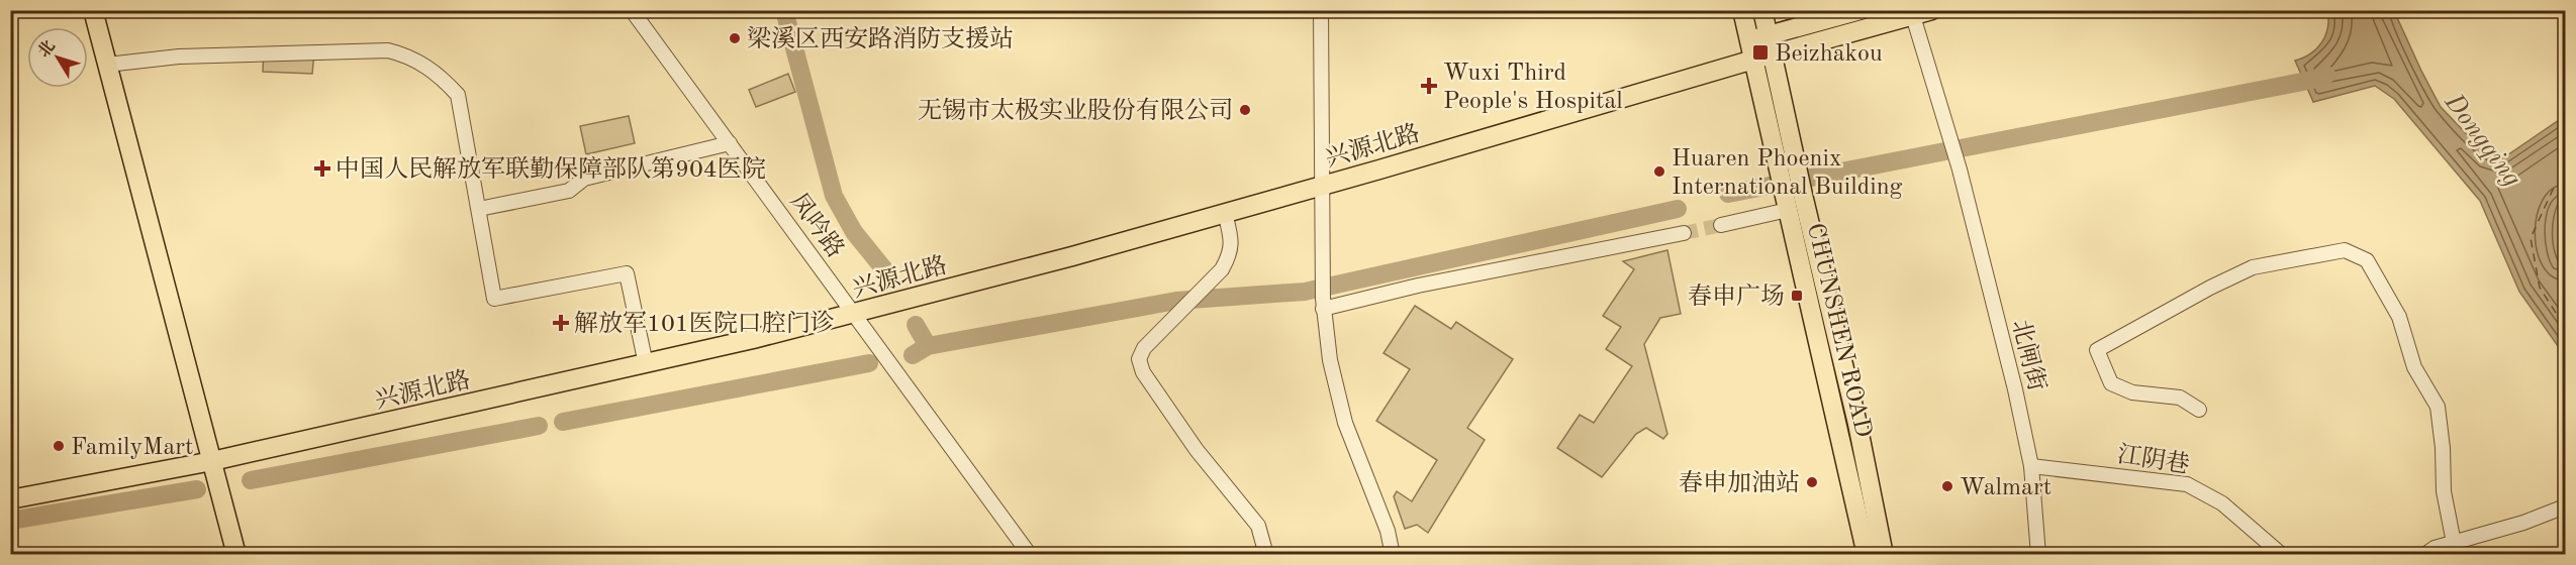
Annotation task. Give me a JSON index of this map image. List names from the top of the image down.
{
  "streets": {
    "main road": ["兴源北路", "CHUNSHEN ROAD"],
    "street": ["凤吟路", "北闸街", "江阴巷"]
  },
  "crossings": [
    ["兴源北路", "凤吟路"],
    ["兴源北路", "CHUNSHEN ROAD"],
    ["兴源北路", "北闸街"],
    ["北闸街", "江阴巷"]
  ],
  "water": ["Dongqing"],
  "places": {
    "other": [
      "梁溪区西安路消防支援站",
      "无锡市太极实业股份有限公司",
      "Huaren Phoenix International Building",
      "FamilyMart",
      "春申加油站",
      "Walmart"
    ],
    "transit": ["Beizhakou", "春申广场"],
    "health": ["Wuxi Third People's Hospital", "中国人民解放军联勤保障部队第904医院", "解放军101医院口腔门诊"]
  },
  "north": "top left"
}
